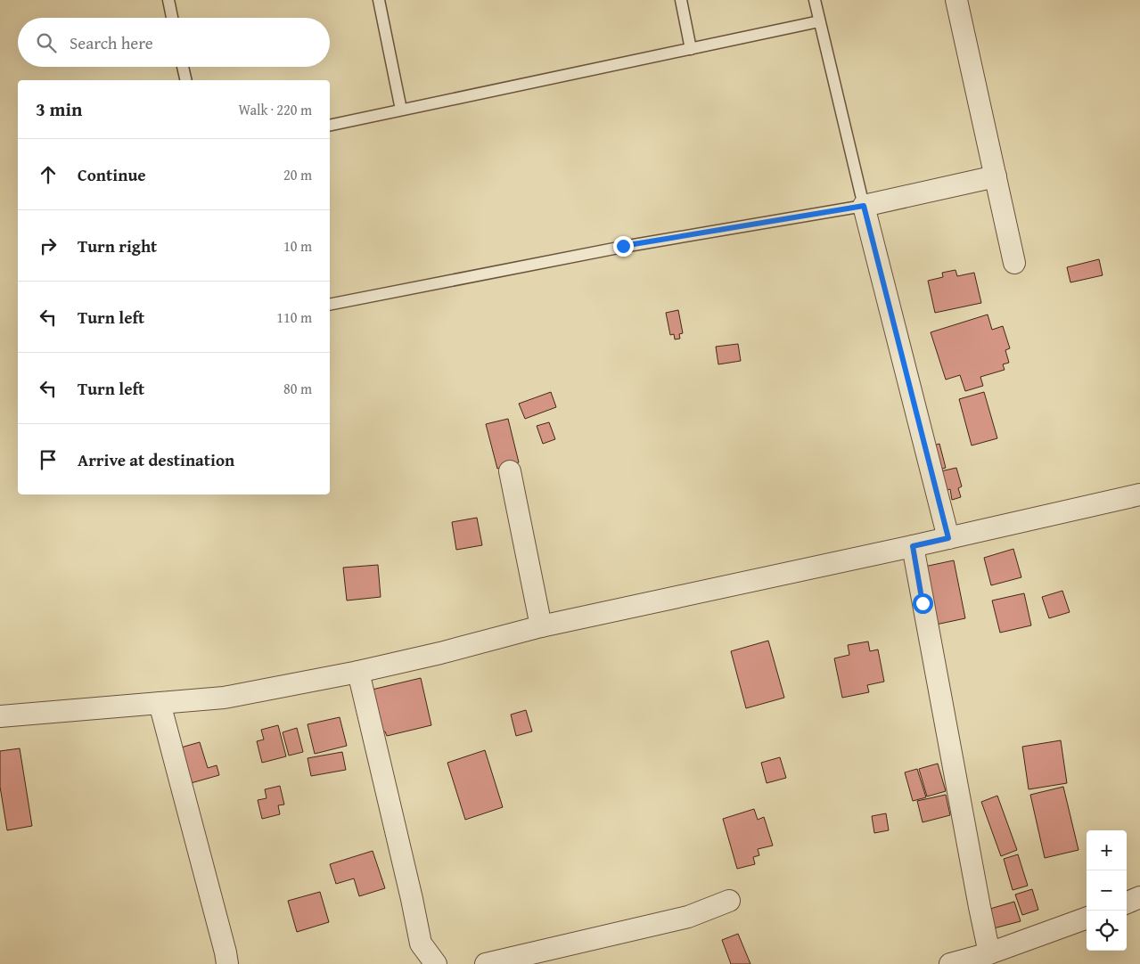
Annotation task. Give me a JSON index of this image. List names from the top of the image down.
{
  "page": {
    "search": "Search here",
    "heading": ["3 min", "Walk · 220 m"],
    "list": [
      ["Continue", "20 m"],
      ["Turn right", "10 m"],
      ["Turn left", "110 m"],
      ["Turn left", "80 m"],
      "Arrive at destination"
    ],
    "map_buttons": ["+", "−"]
  }
}
